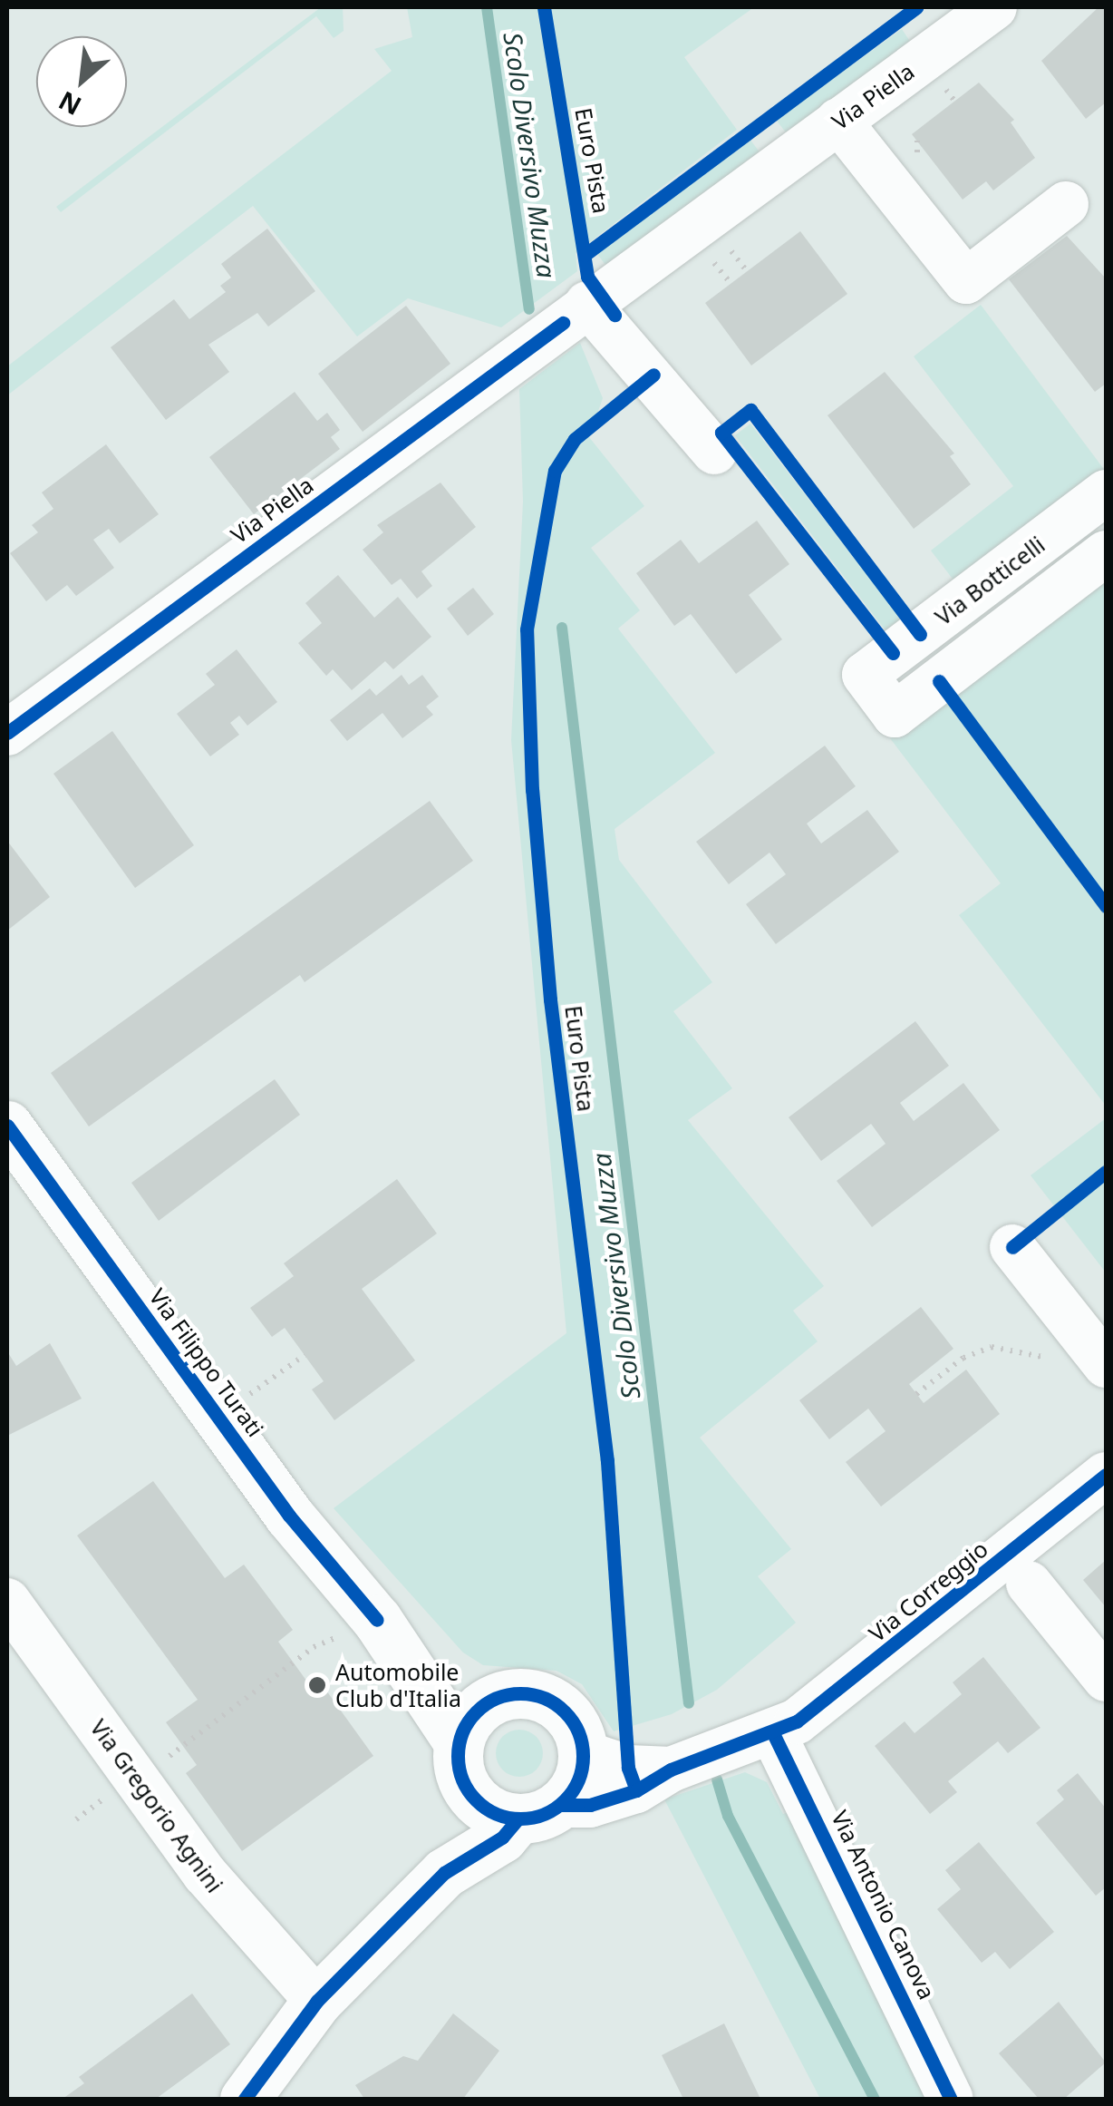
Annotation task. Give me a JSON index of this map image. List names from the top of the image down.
{
  "streets": {
    "main road": ["Via Filippo Turati"],
    "street": [
      "Via Piella",
      "Via Botticelli",
      "Via Correggio",
      "Via Gregorio Agnini",
      "Via Antonio Canova"
    ],
    "cycle path": ["Euro Pista"]
  },
  "crossings": [
    ["Via Filippo Turati", "Via Correggio"],
    ["Via Correggio", "Via Antonio Canova"]
  ],
  "water": ["Scolo Diversivo Muzza"],
  "places": ["Automobile Club d'Italia"],
  "north": "bottom left"
}
